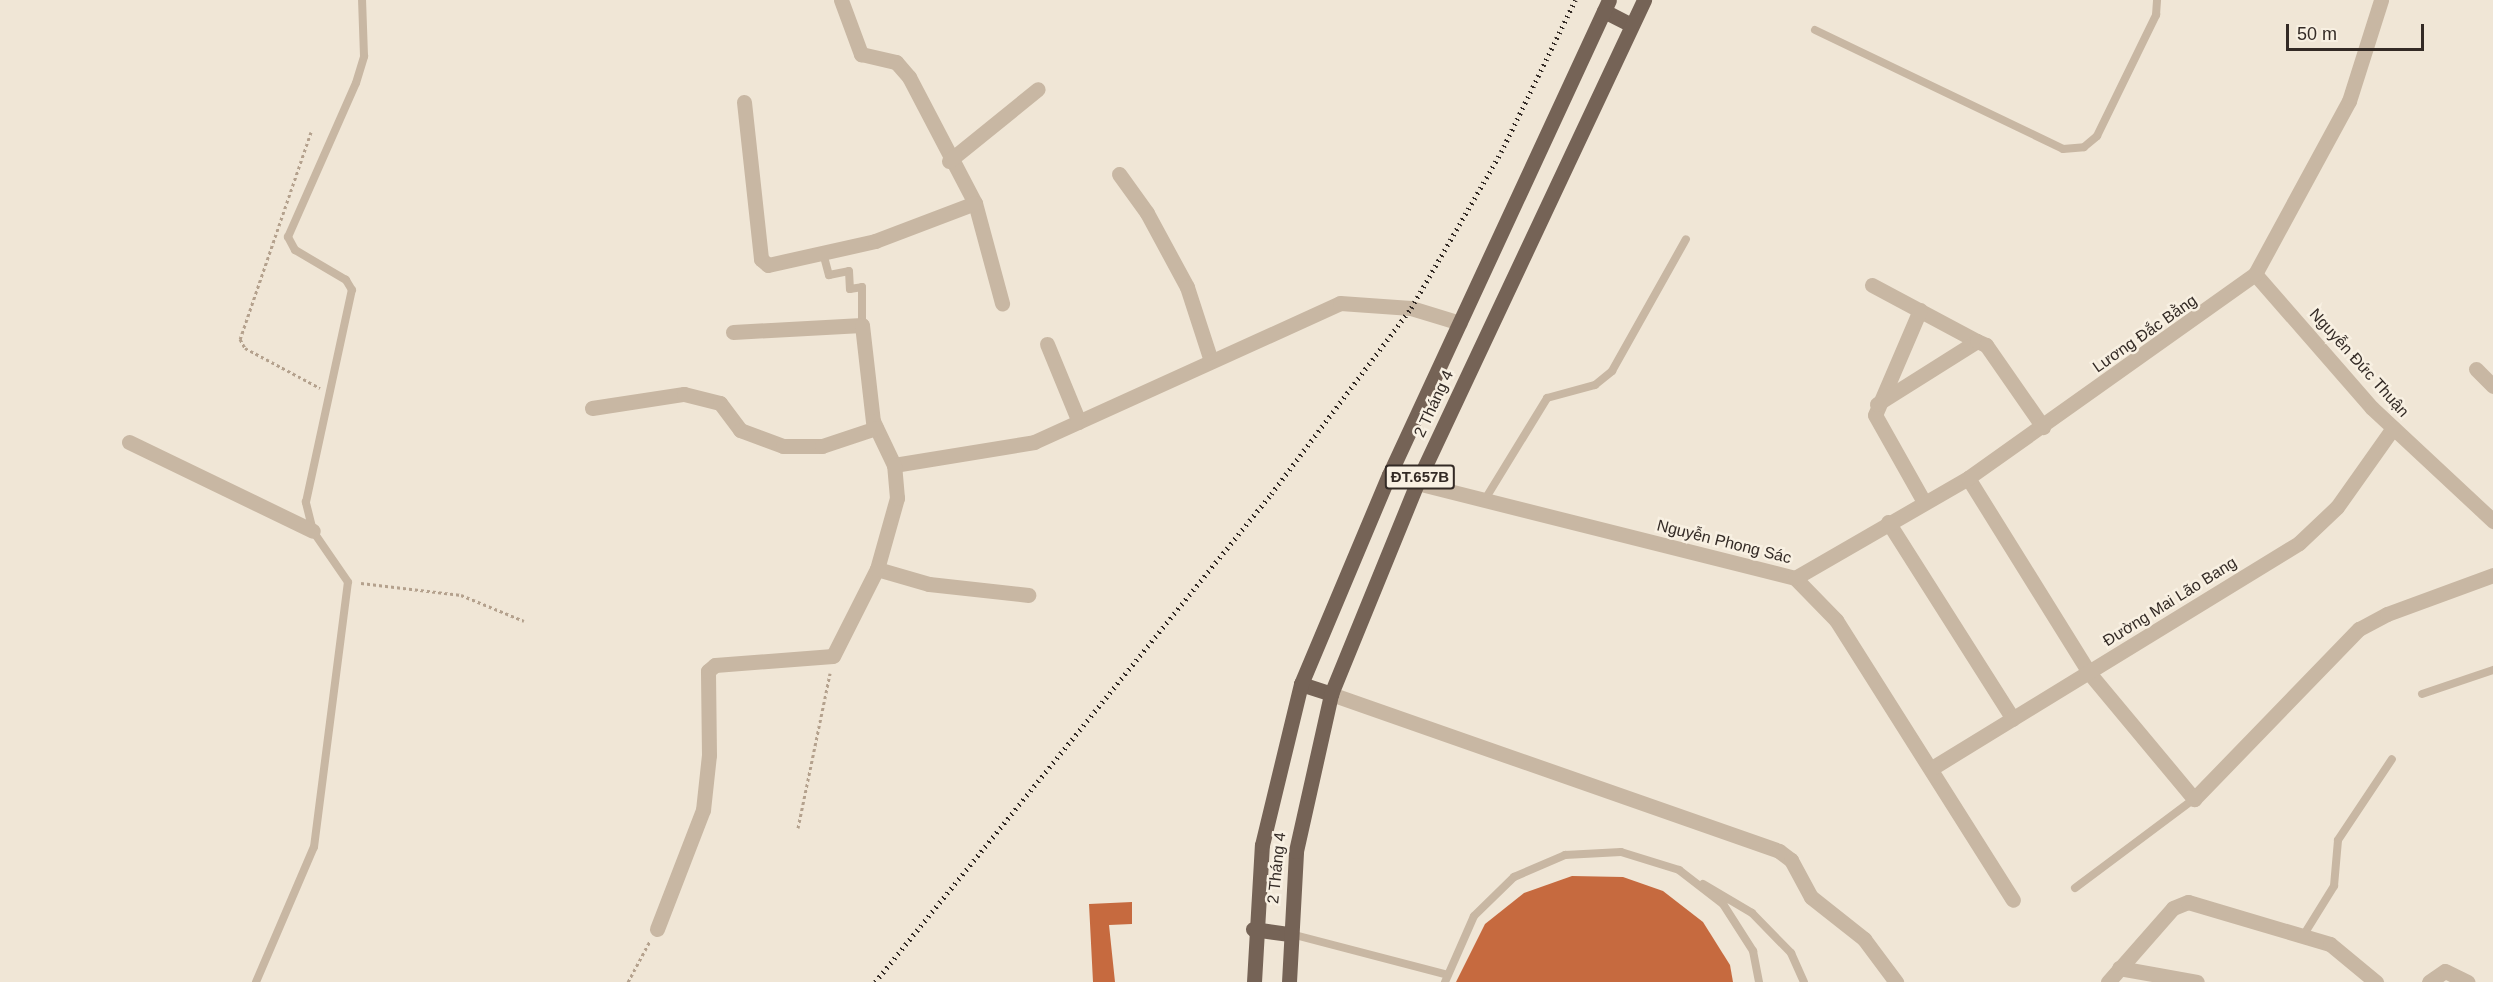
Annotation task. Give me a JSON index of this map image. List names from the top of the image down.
{
  "streets": {
    "main road": ["2 Tháng 4", "ĐT.657B"],
    "street": [
      "Lương Đắc Bằng",
      "Nguyễn Đức Thuận",
      "Nguyễn Phong Sác",
      "Đường Mai Lão Bang"
    ]
  },
  "crossings": [
    ["Lương Đắc Bằng", "Nguyễn Đức Thuận"],
    ["Lương Đắc Bằng", "Nguyễn Phong Sác"],
    ["Nguyễn Đức Thuận", "Đường Mai Lão Bang"],
    ["2 Tháng 4", "Nguyễn Phong Sác"],
    ["Nguyễn Phong Sác", "Đường Mai Lão Bang"]
  ],
  "scale_bar": "50 m"
}
